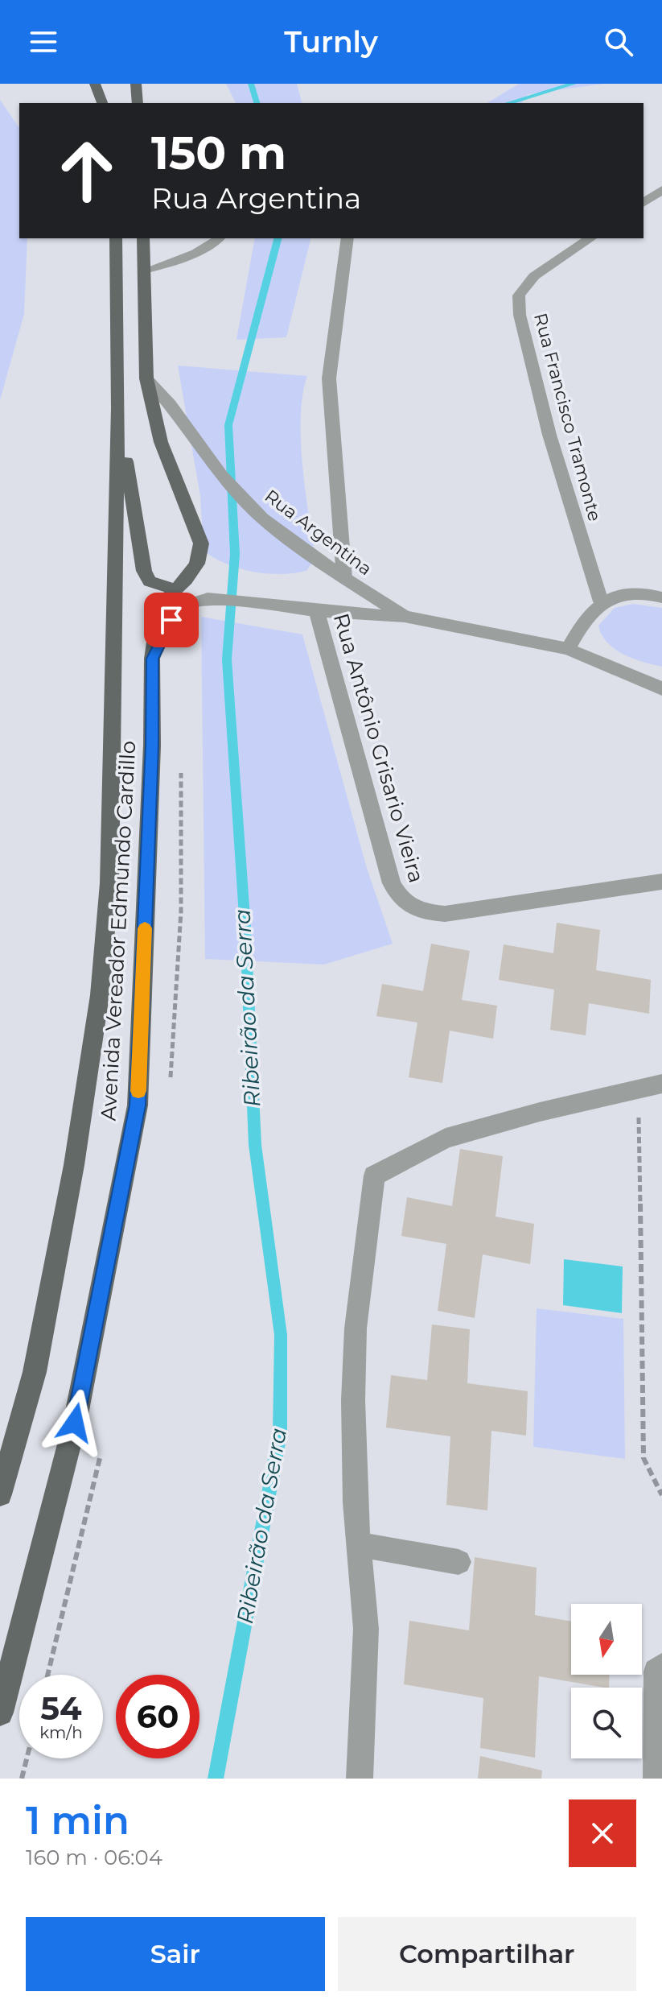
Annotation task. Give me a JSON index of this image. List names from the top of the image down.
{
  "streets": {
    "main road": ["Avenida Vereador Edmundo Cardillo"],
    "street": ["Rua Francisco Tramonte", "Rua Argentina", "Rua Antônio Grisario Vieira"]
  },
  "crossings": [
    ["Rua Argentina", "Rua Antônio Grisario Vieira"],
    ["Rua Argentina", "Avenida Vereador Edmundo Cardillo"]
  ],
  "water": ["Ribeirão da Serra"],
  "north": "bottom",
  "page": {
    "header": "Turnly",
    "turn": ["150 m", "Rua Argentina"],
    "speed": "54 km/h",
    "limit": "60",
    "heading": ["1 min", "160 m · 06:04"],
    "buttons": ["Sair", "Compartilhar"]
  }
}
